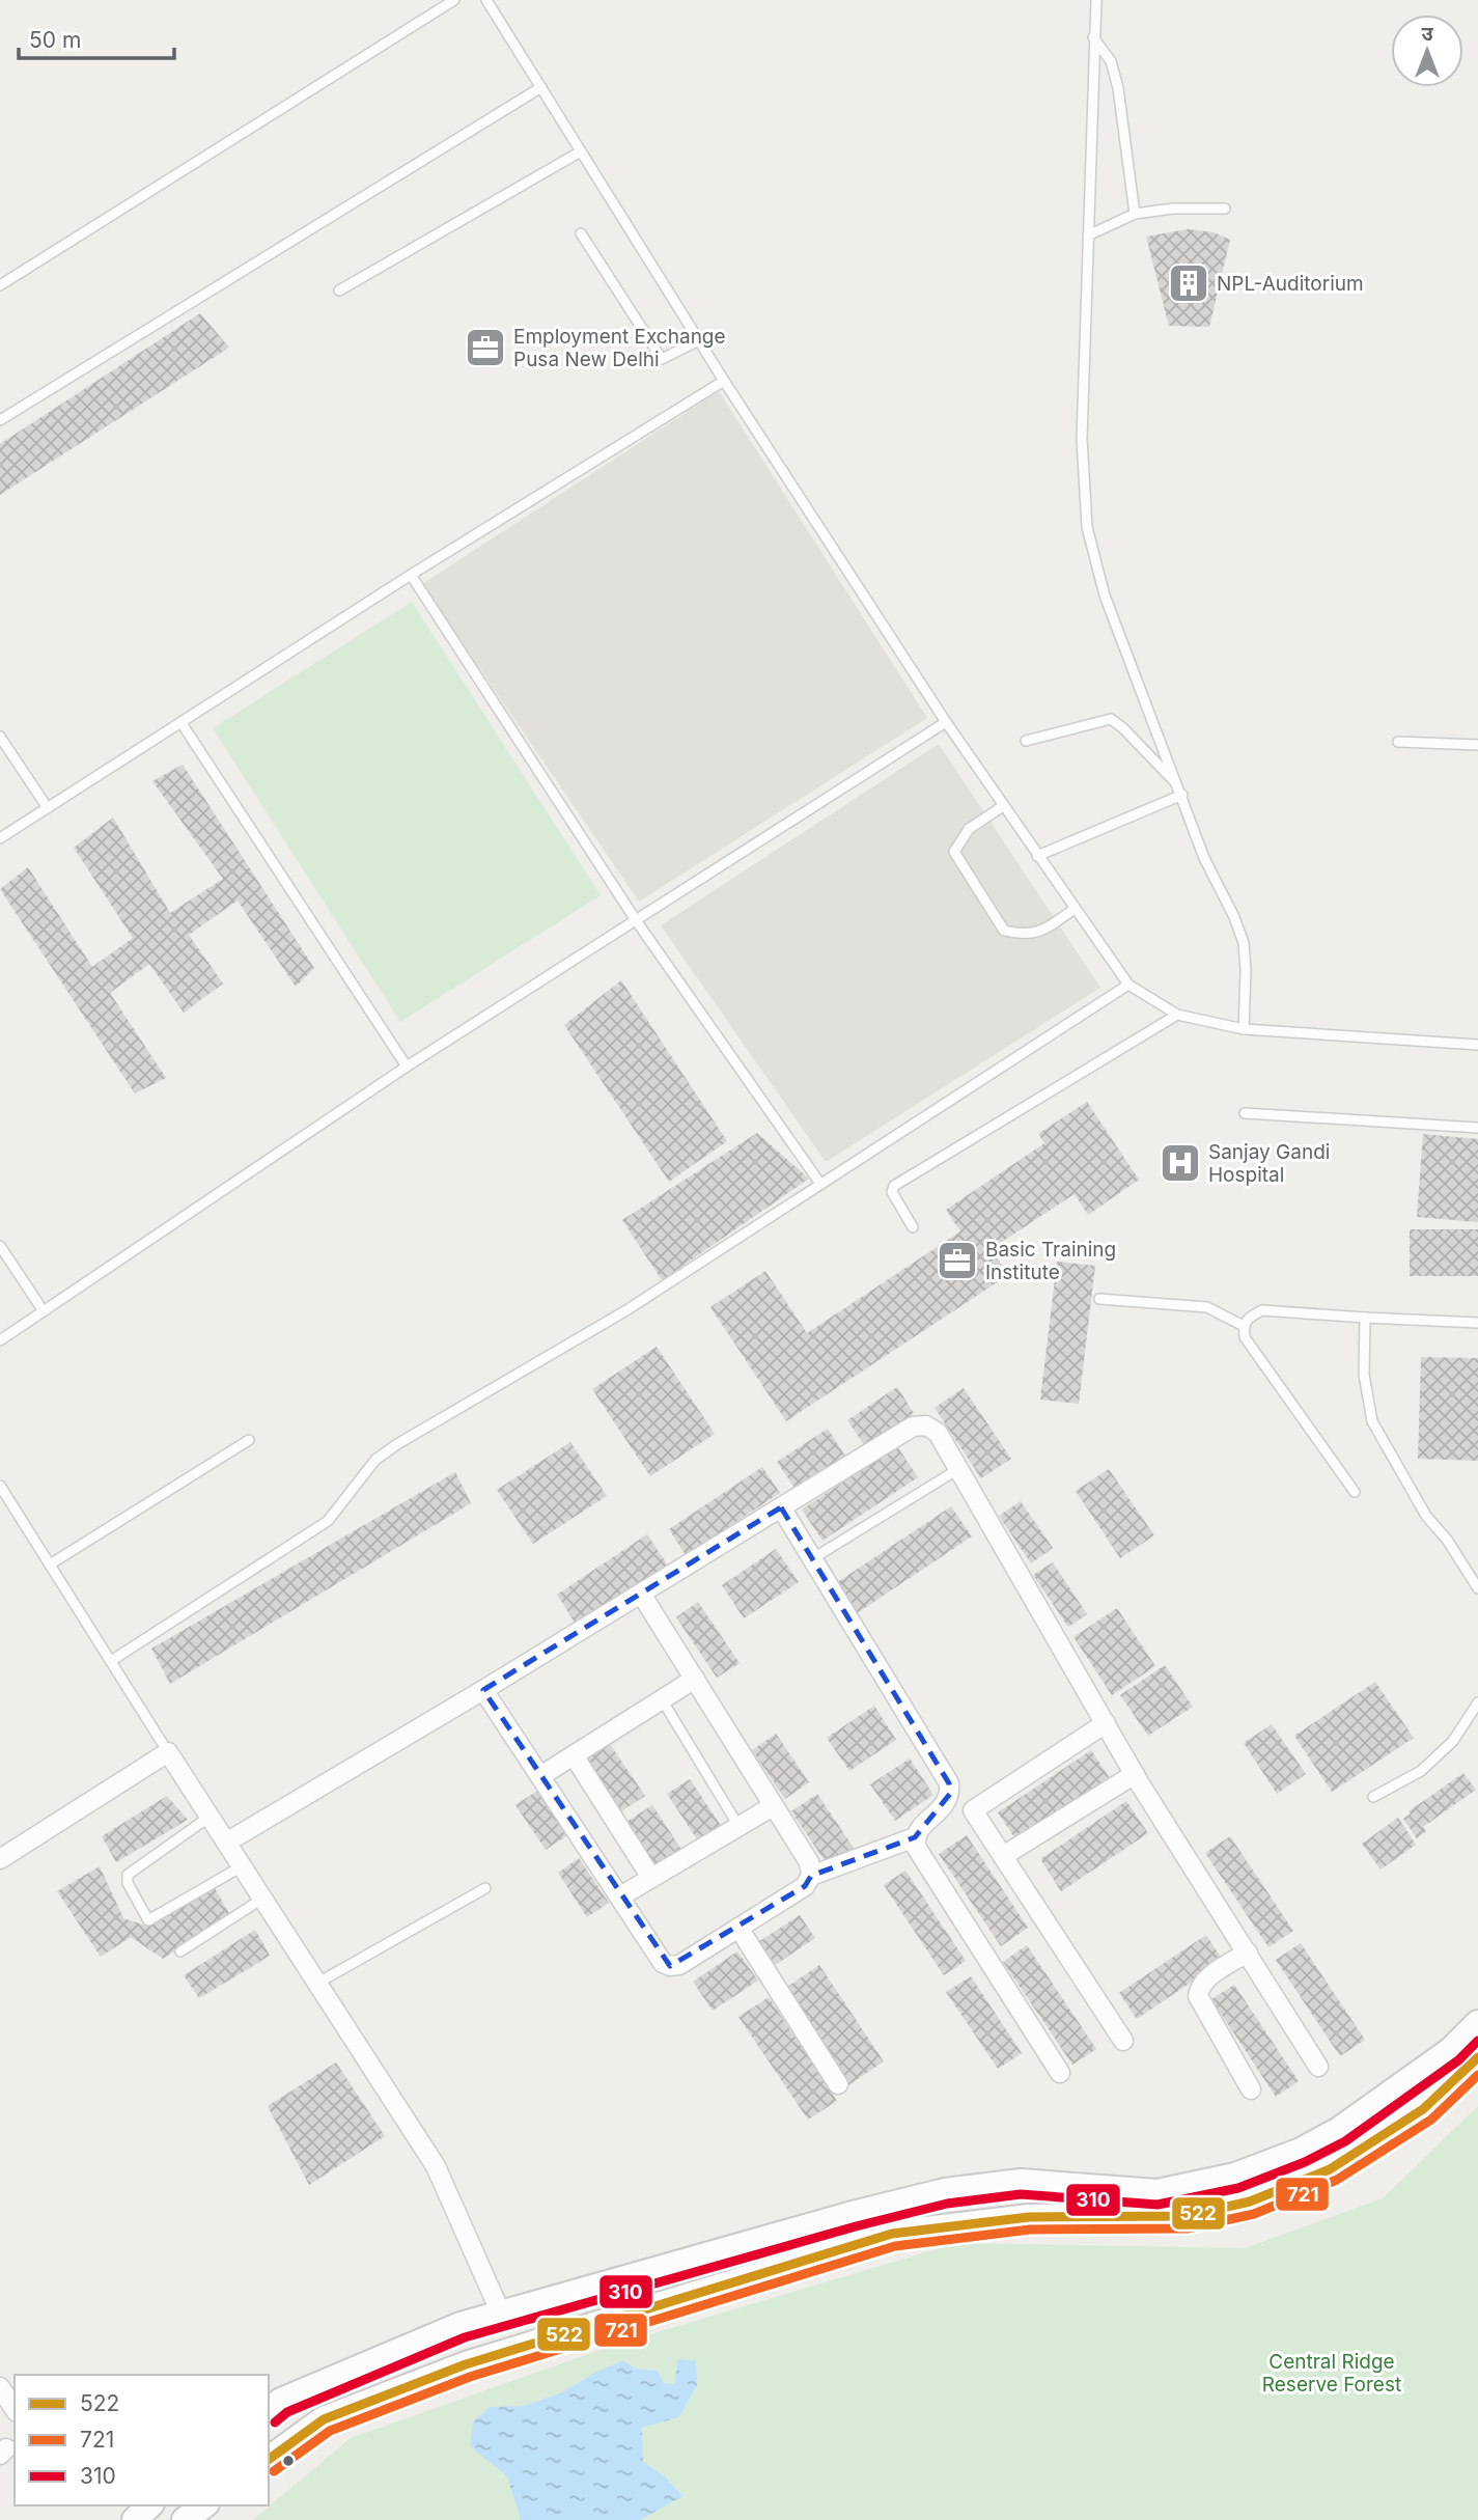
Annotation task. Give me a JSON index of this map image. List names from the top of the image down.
{
  "parks": ["Central Ridge Reserve Forest"],
  "places": {
    "building": ["NPL-Auditorium"],
    "office": ["Employment Exchange Pusa New Delhi", "Basic Training Institute"],
    "hospital": ["Sanjay Gandi Hospital"]
  },
  "lines": ["transit line 310", "transit line 522", "transit line 721"],
  "legend": ["522", "721", "310"],
  "scale_bar": "50 m",
  "north": "top"
}
